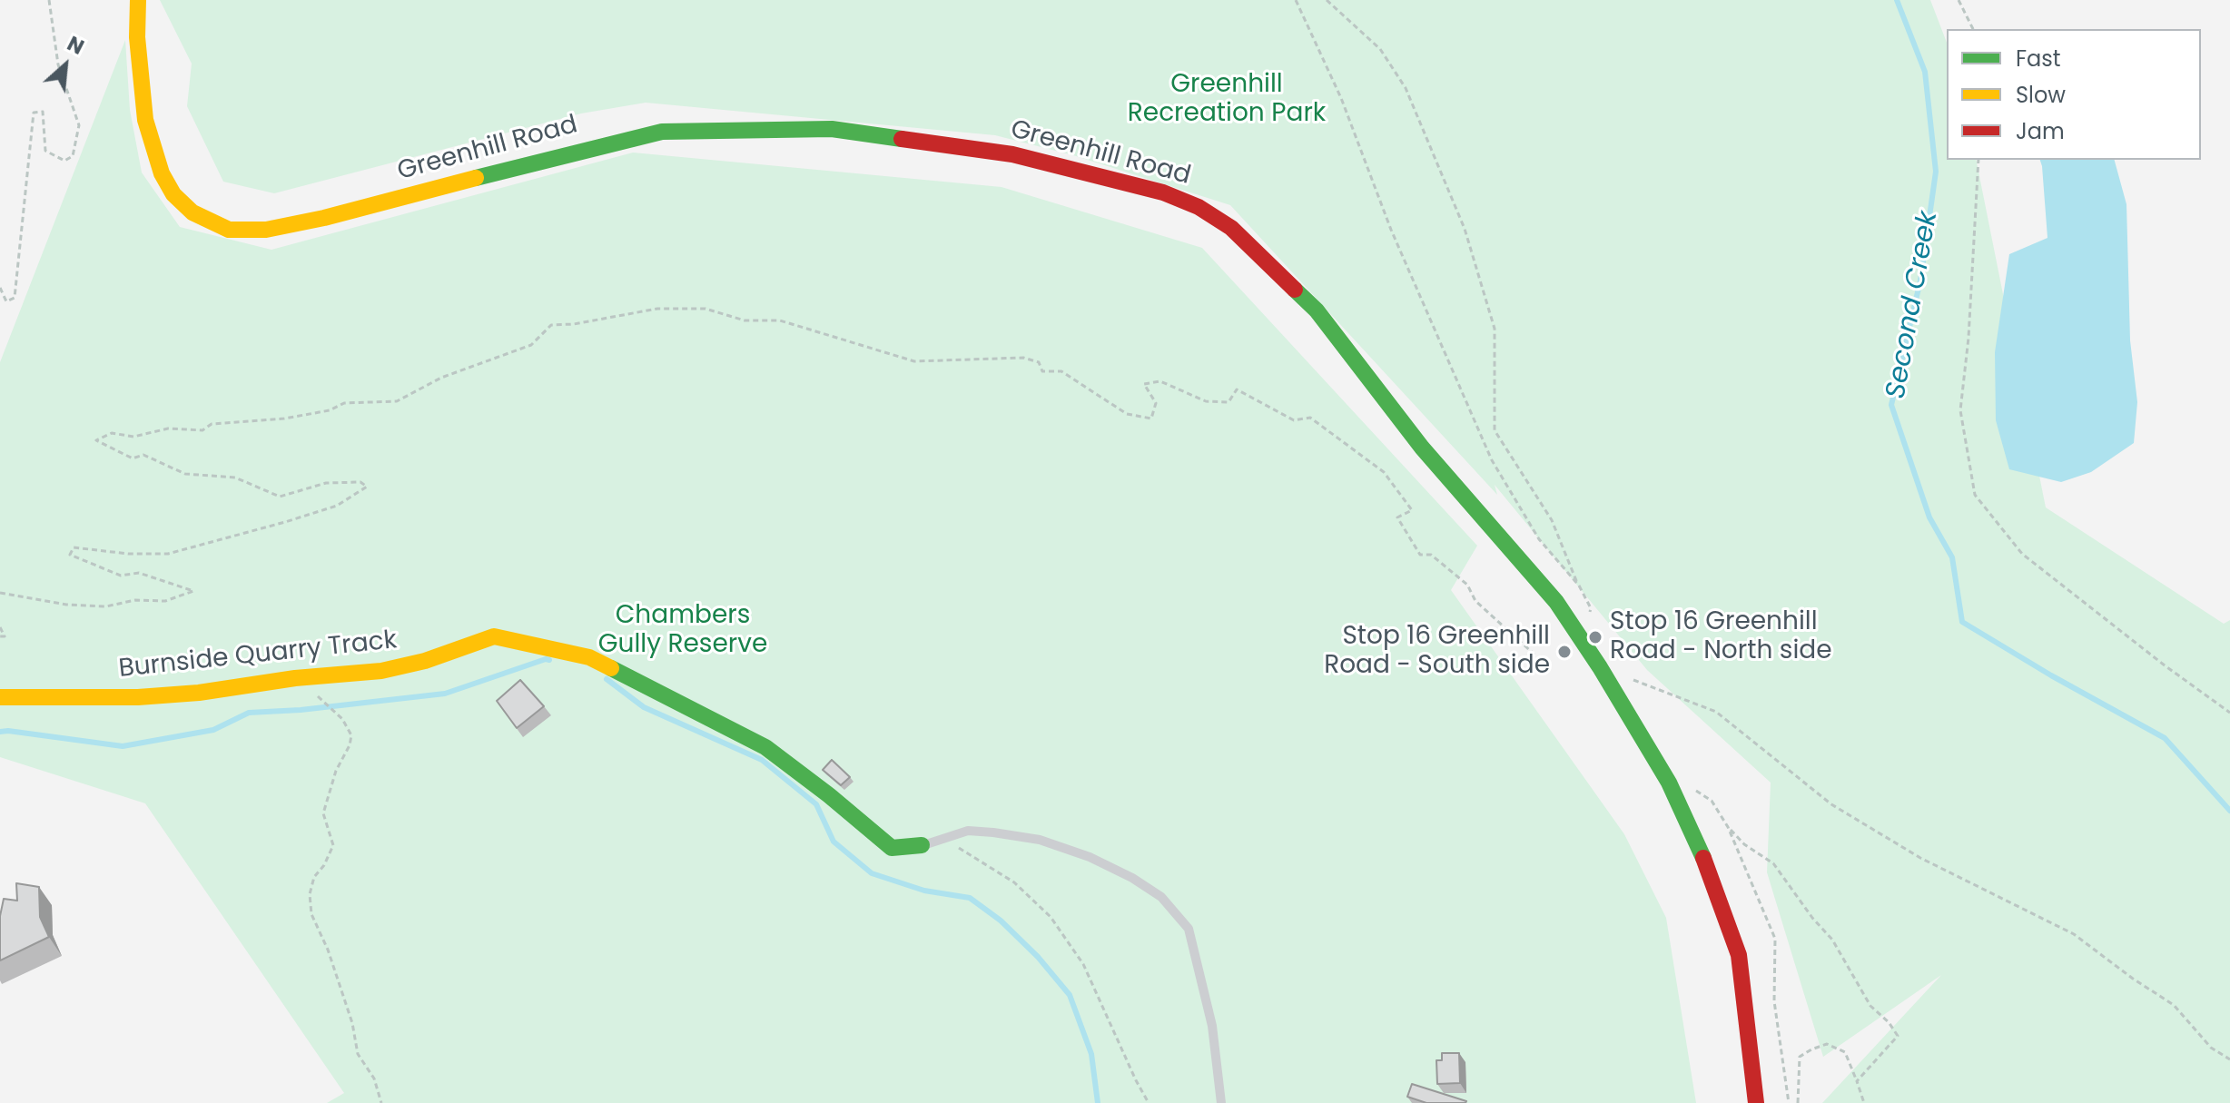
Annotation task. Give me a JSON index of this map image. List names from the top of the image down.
{
  "streets": {
    "main road": ["Greenhill Road", "Burnside Quarry Track"]
  },
  "water": ["Second Creek"],
  "parks": ["Greenhill Recreation Park", "Chambers Gully Reserve"],
  "places": ["Stop 16 Greenhill Road - North side", "Stop 16 Greenhill Road - South side"],
  "legend": ["Fast", "Slow", "Jam"],
  "north": "top right"
}
